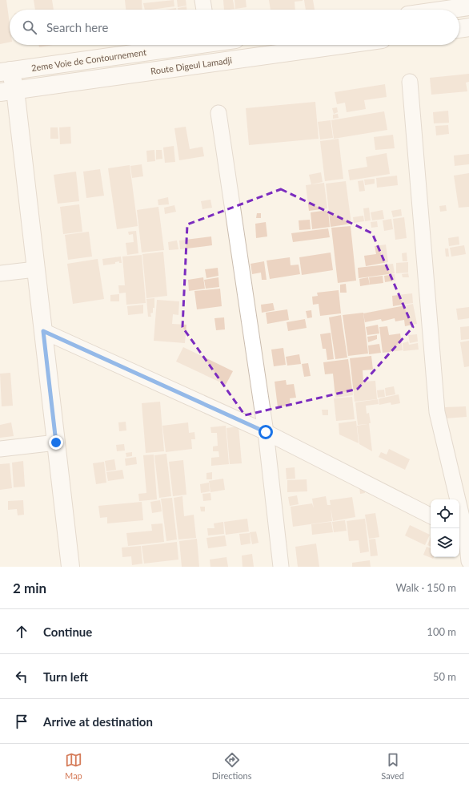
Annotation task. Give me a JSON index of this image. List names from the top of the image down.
{
  "streets": {
    "main road": ["2eme Voie de Contournement", "Route Digeul Lamadji"]
  },
  "page": {
    "search": "Search here",
    "heading": ["2 min", "Walk · 150 m"],
    "list": [
      ["Continue", "100 m"],
      ["Turn left", "50 m"],
      "Arrive at destination"
    ],
    "nav": ["Map", "Directions", "Saved"]
  }
}
